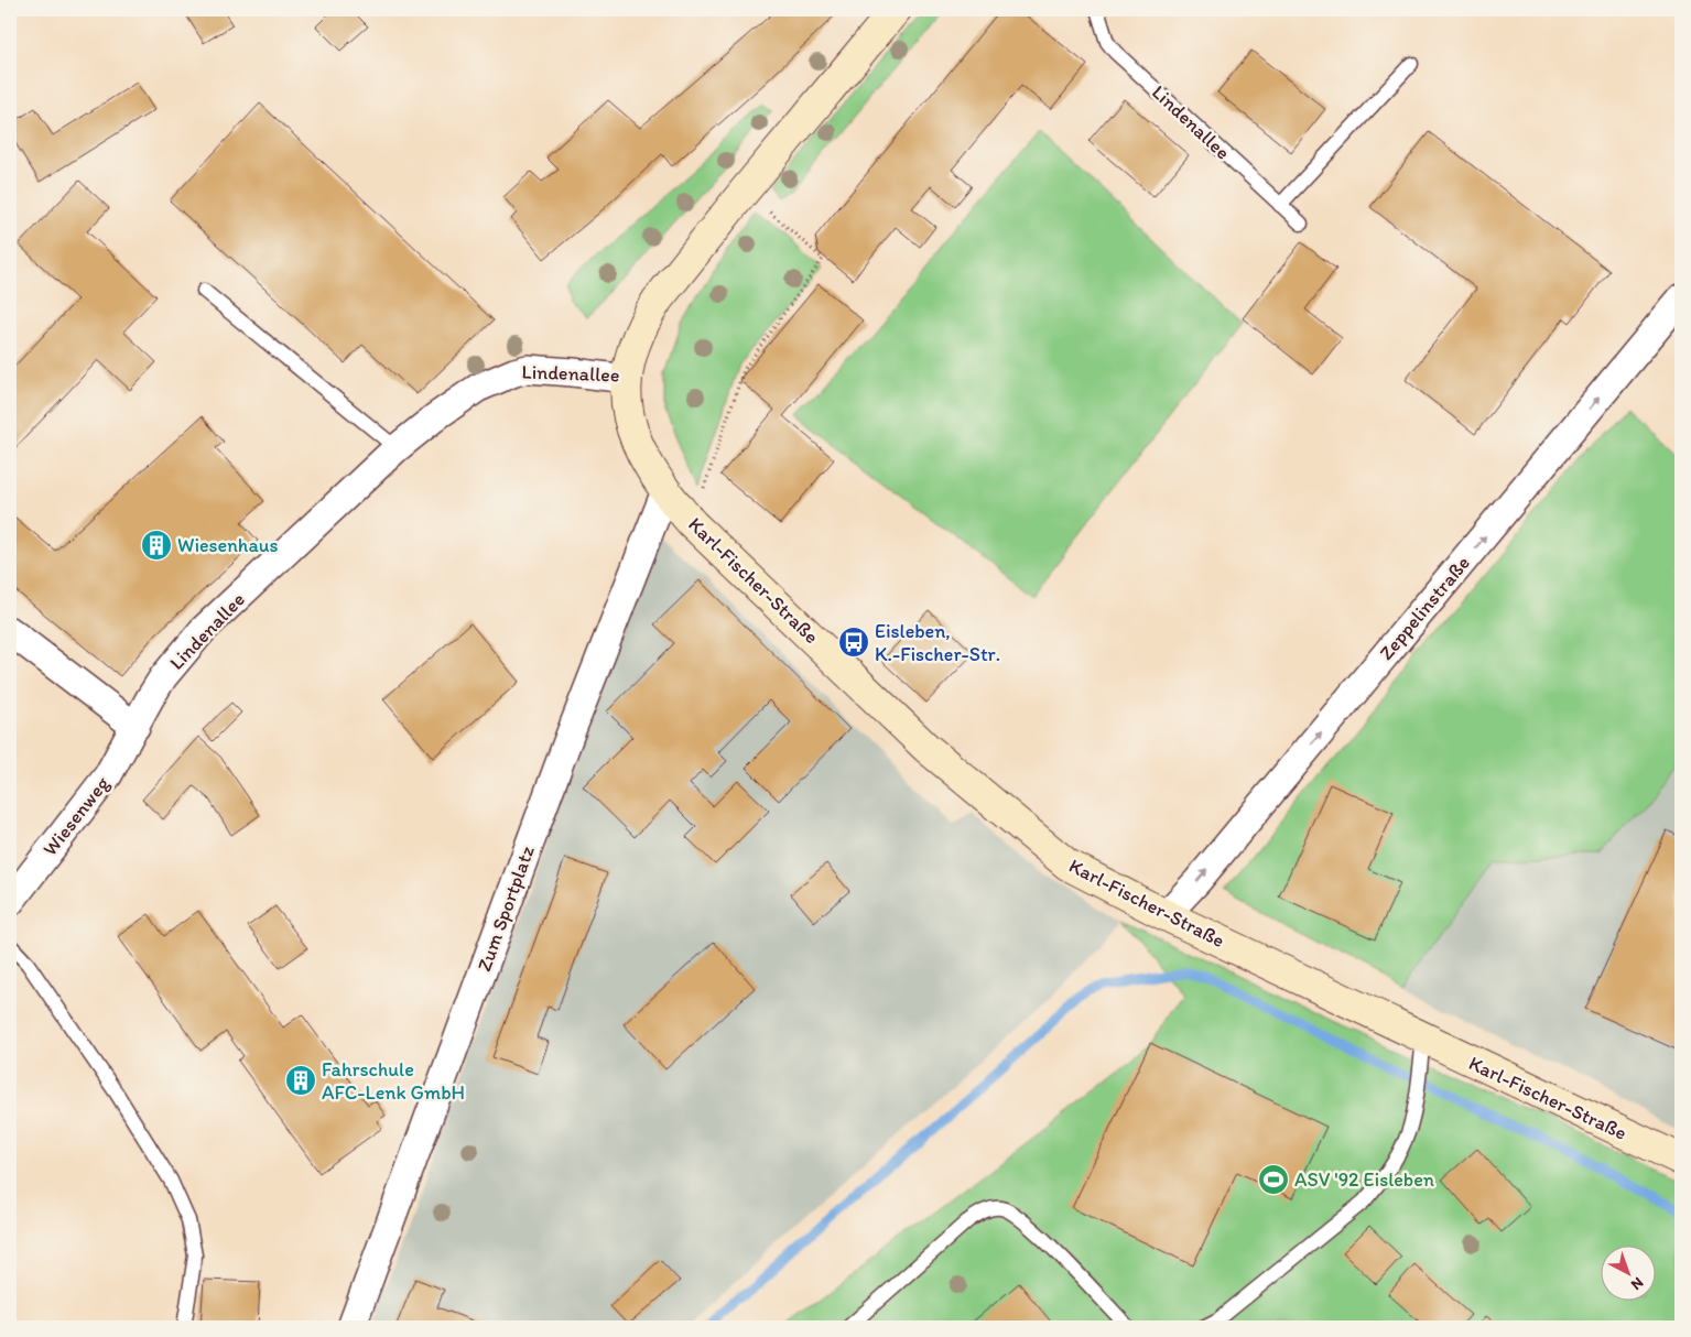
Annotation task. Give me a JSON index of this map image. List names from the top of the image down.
{
  "streets": {
    "street": [
      "Lindenallee",
      "Karl-Fischer-Straße",
      "Zeppelinstraße",
      "Wiesenweg",
      "Zum Sportplatz"
    ]
  },
  "crossings": [
    ["Lindenallee", "Karl-Fischer-Straße"],
    ["Lindenallee", "Wiesenweg"],
    ["Karl-Fischer-Straße", "Zeppelinstraße"],
    ["Karl-Fischer-Straße", "Zum Sportplatz"]
  ],
  "one_way": ["Zeppelinstraße"],
  "places": {
    "building": ["Wiesenhaus", "Fahrschule AFC-Lenk GmbH"],
    "bus stop": ["Eisleben, K.-Fischer-Str."],
    "sports": ["ASV '92 Eisleben"]
  },
  "north": "bottom right"
}
